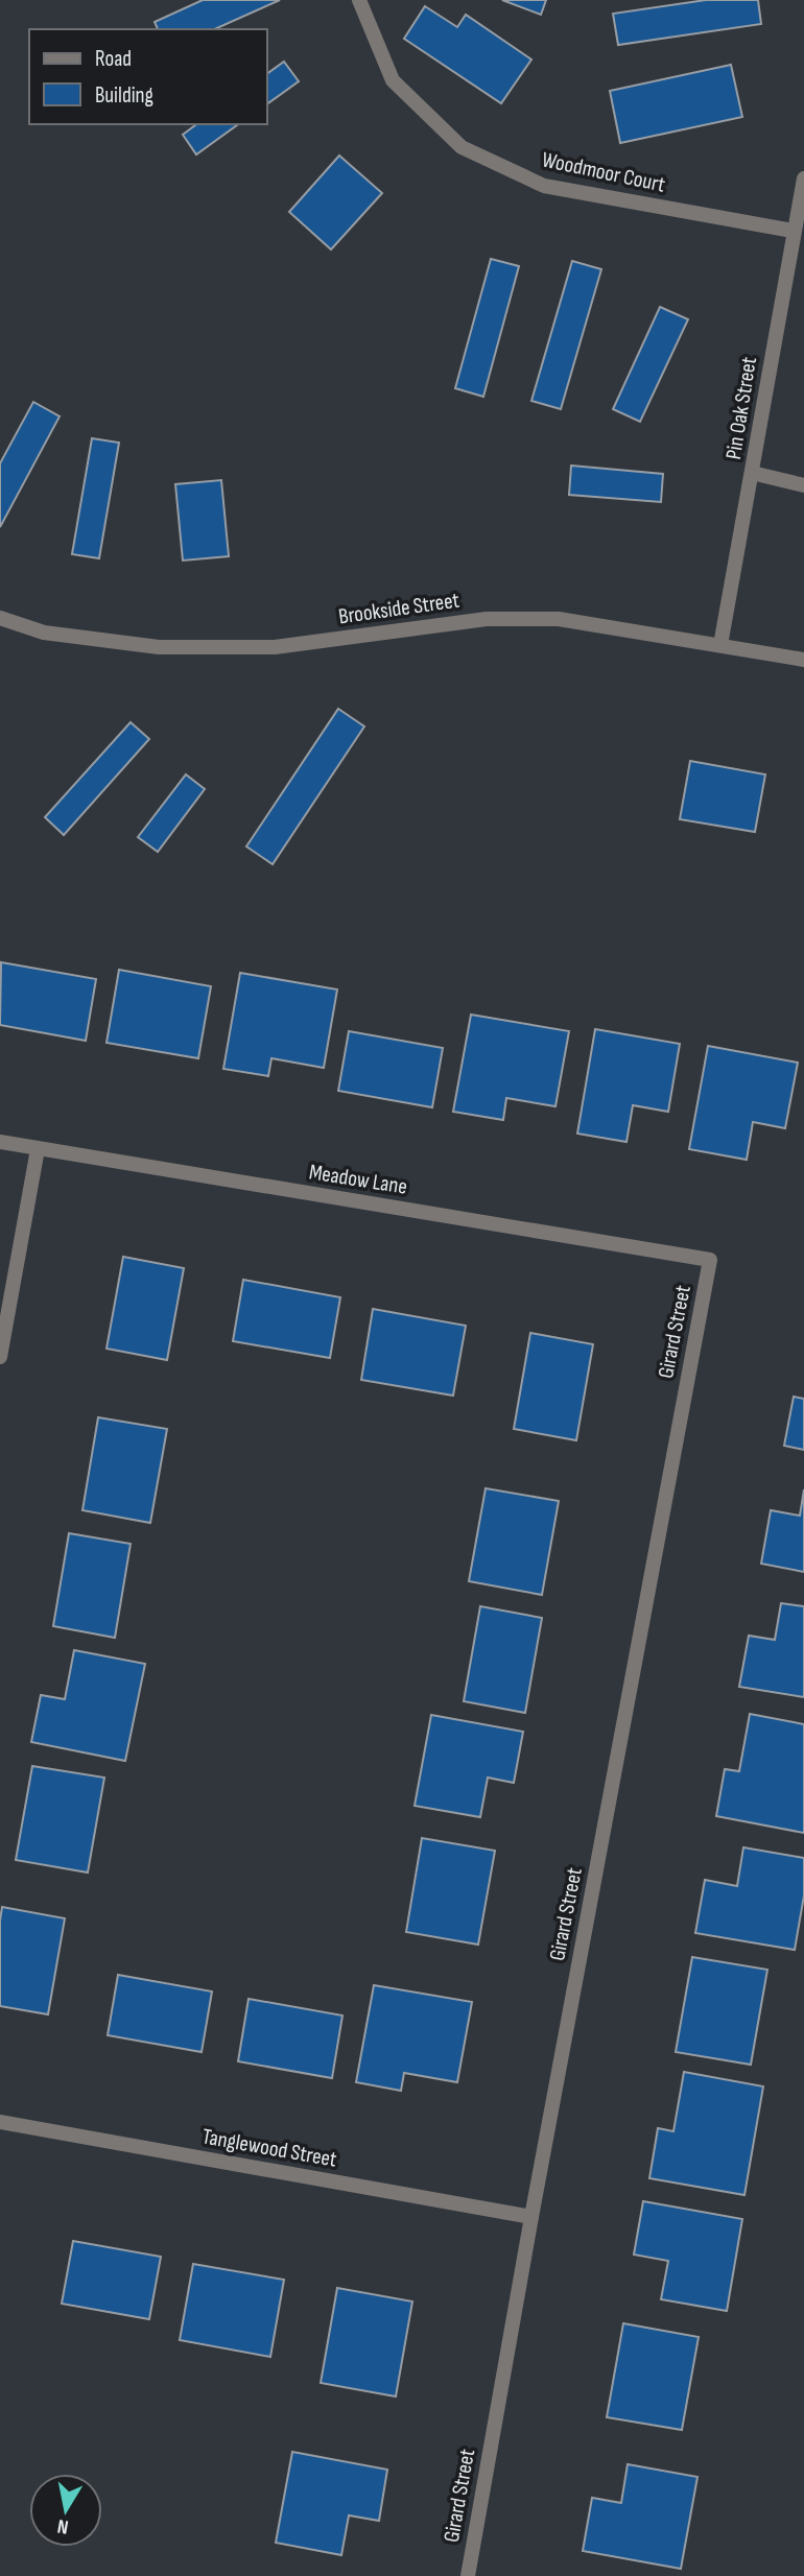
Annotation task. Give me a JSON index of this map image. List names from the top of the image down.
{
  "streets": {
    "street": [
      "Woodmoor Court",
      "Pin Oak Street",
      "Brookside Street",
      "Meadow Lane",
      "Girard Street",
      "Tanglewood Street"
    ]
  },
  "crossings": [
    ["Woodmoor Court", "Pin Oak Street"],
    ["Pin Oak Street", "Brookside Street"],
    ["Meadow Lane", "Girard Street"],
    ["Girard Street", "Tanglewood Street"]
  ],
  "legend": ["Road", "Building"],
  "north": "bottom"
}
